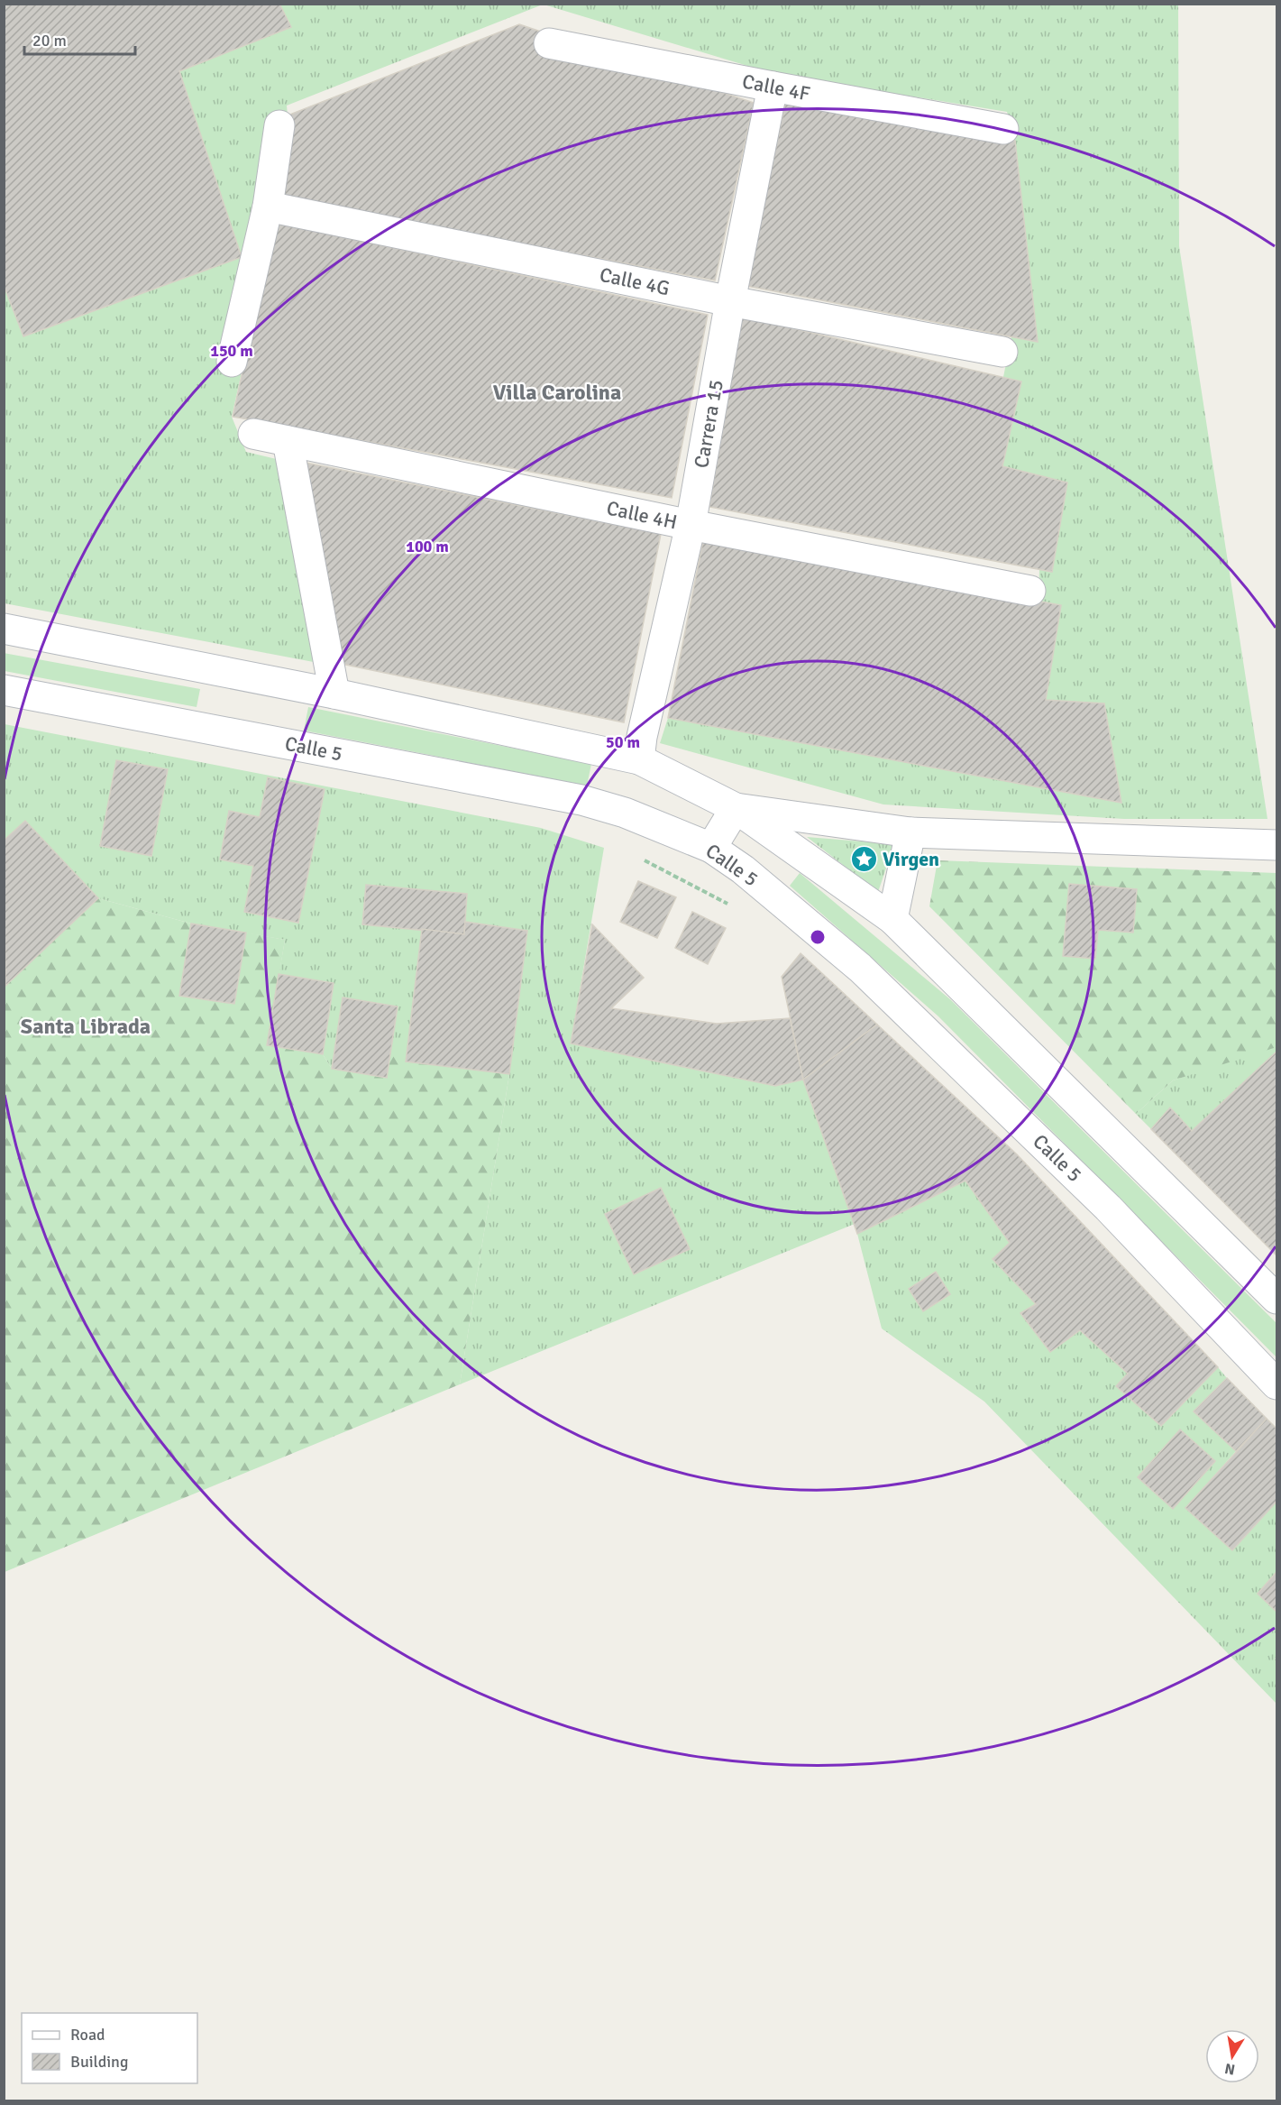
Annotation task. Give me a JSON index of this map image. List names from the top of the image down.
{
  "streets": {
    "street": [
      "Calle 4F",
      "Calle 4G",
      "Carrera 15",
      "Calle 4H",
      "Calle 5"
    ]
  },
  "crossings": [
    ["Calle 4F", "Carrera 15"],
    ["Calle 4G", "Carrera 15"],
    ["Carrera 15", "Calle 4H"]
  ],
  "districts": ["Villa Carolina", "Santa Librada"],
  "places": {
    "place": ["Virgen"]
  },
  "legend": ["Road", "Building"],
  "scale_bar": "20 m",
  "north": "bottom",
  "rings": ["150 m", "100 m", "50 m"]
}
